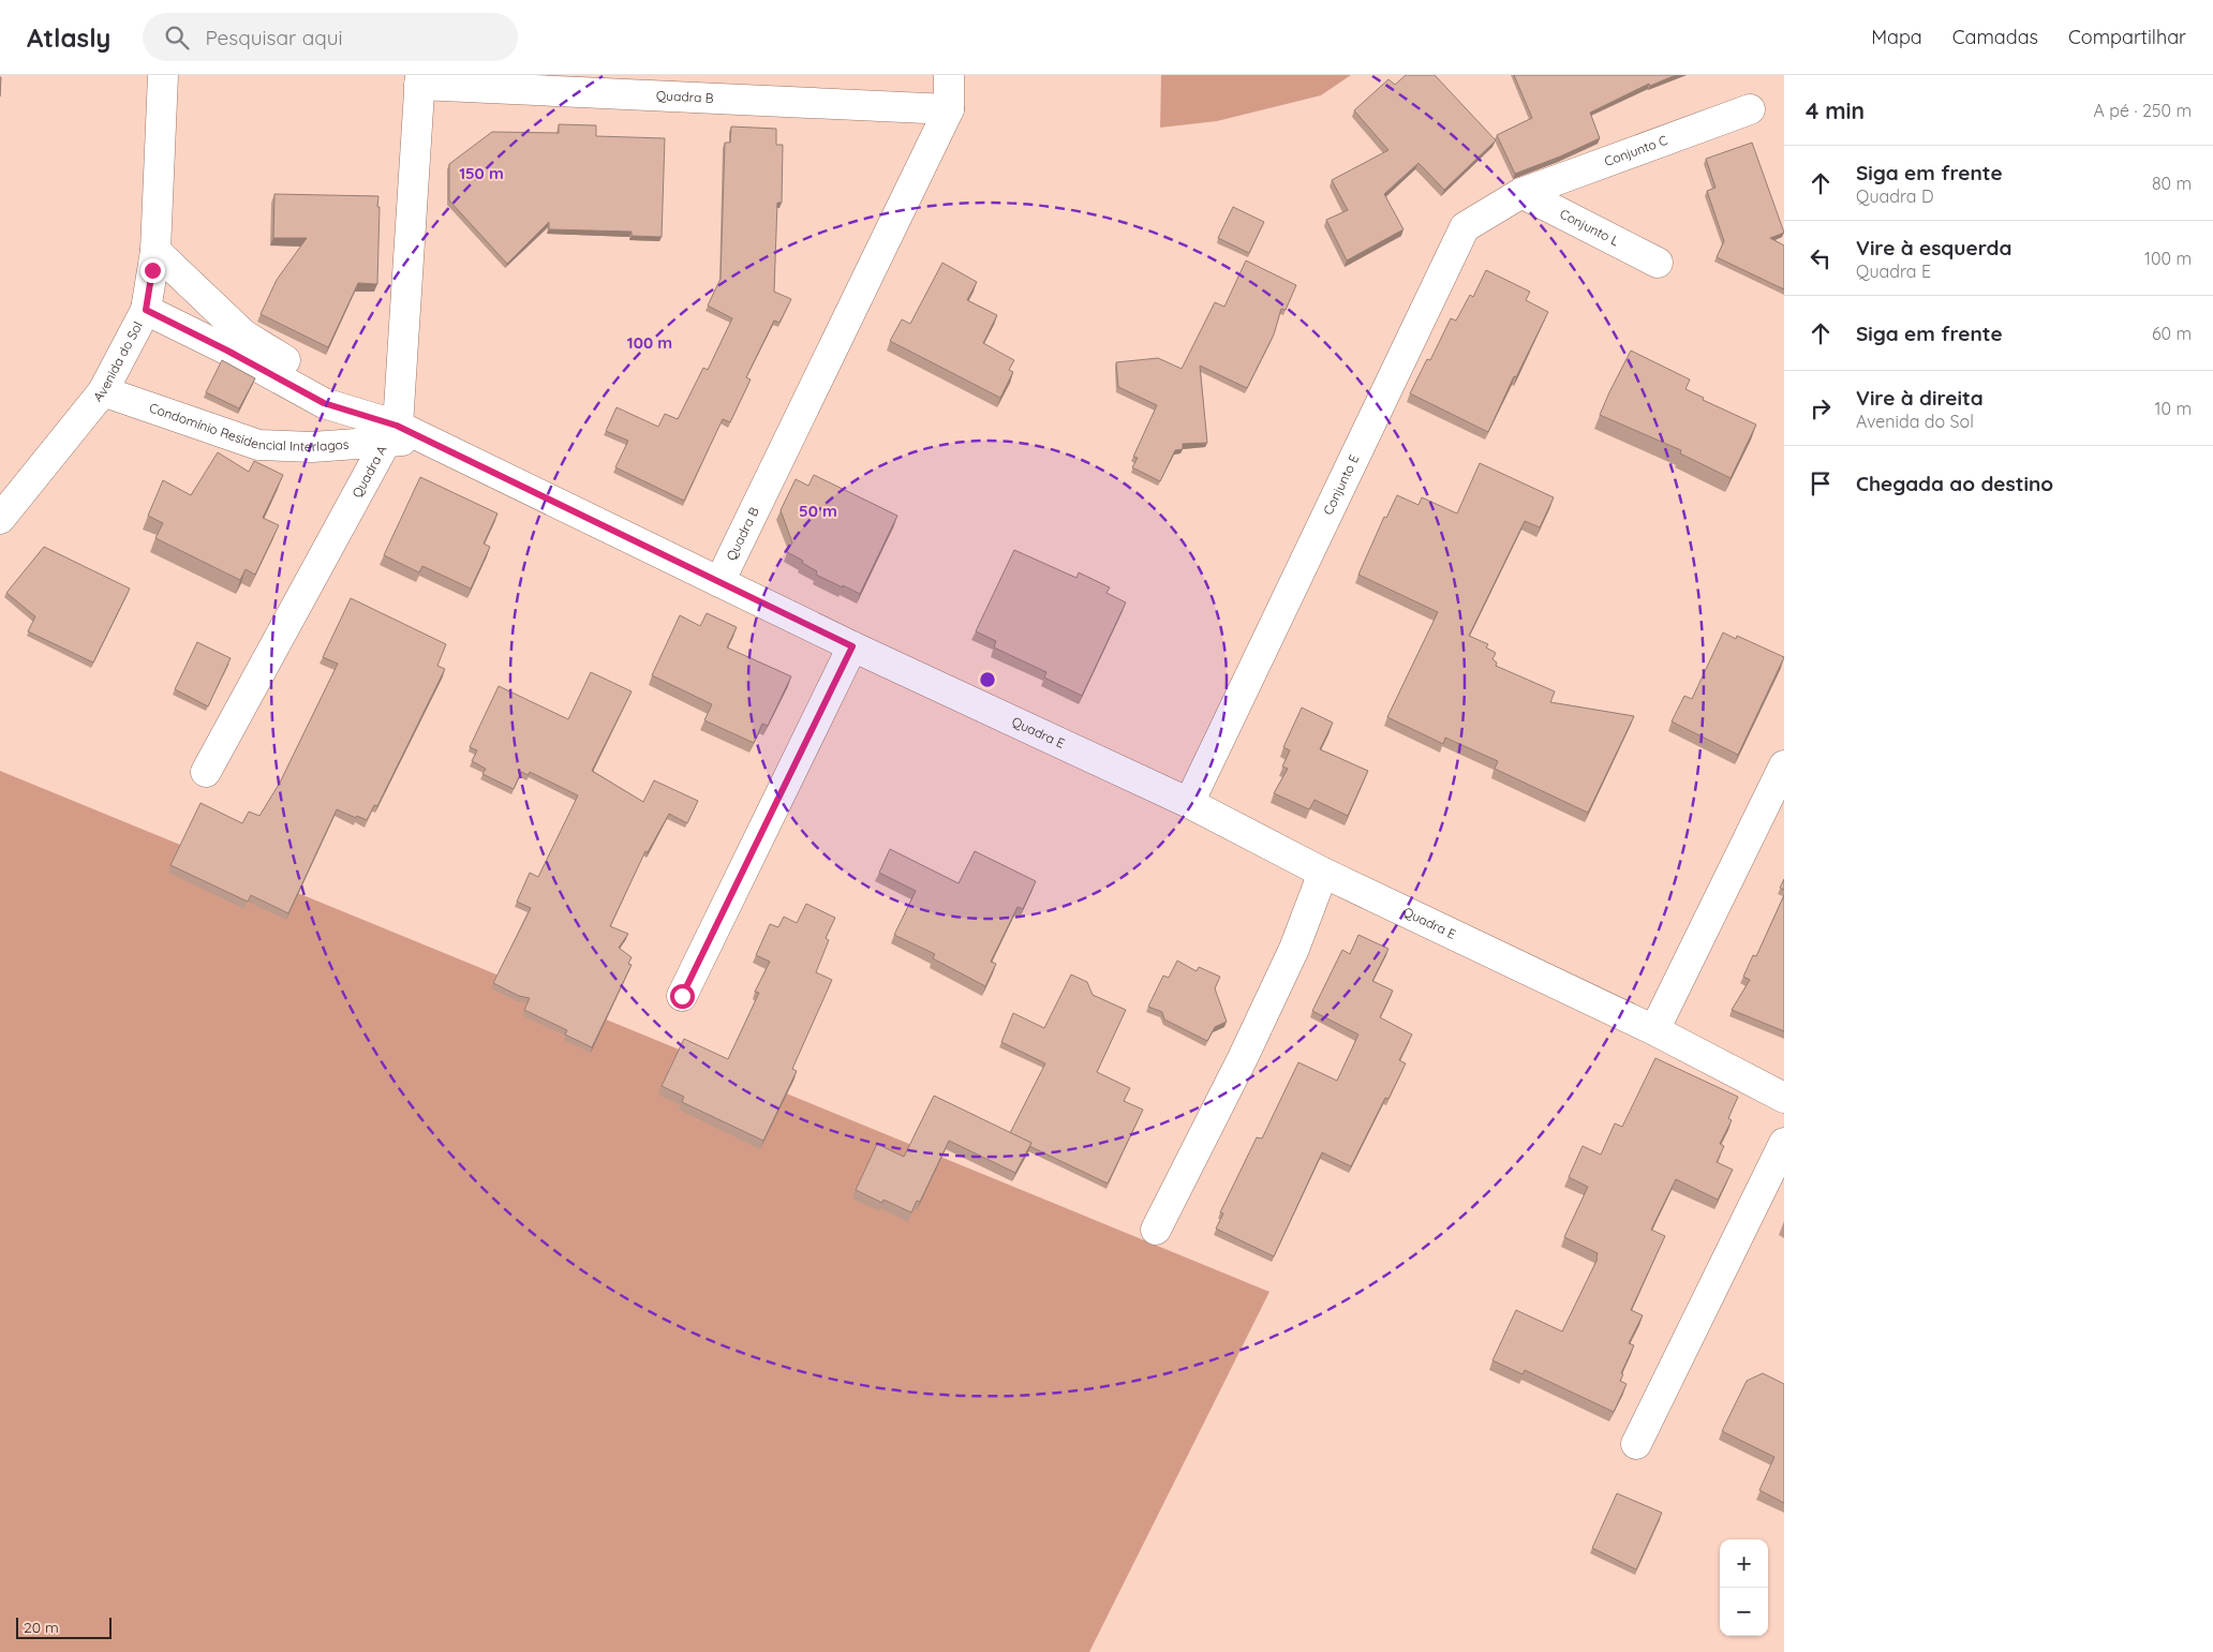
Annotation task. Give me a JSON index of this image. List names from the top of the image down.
{
  "streets": {
    "street": [
      "Quadra B",
      "Conjunto C",
      "Conjunto L",
      "Avenida do Sol",
      "Condomínio Residencial Interlagos",
      "Quadra A",
      "Conjunto E",
      "Quadra E"
    ]
  },
  "crossings": [
    ["Quadra B", "Quadra A"],
    ["Quadra B", "Quadra E"],
    ["Conjunto C", "Conjunto L"],
    ["Conjunto C", "Conjunto E"],
    ["Conjunto L", "Conjunto E"],
    ["Avenida do Sol", "Condomínio Residencial Interlagos"],
    ["Condomínio Residencial Interlagos", "Quadra A"],
    ["Condomínio Residencial Interlagos", "Quadra E"],
    ["Quadra A", "Quadra E"],
    ["Conjunto E", "Quadra E"]
  ],
  "scale_bar": "20 m",
  "page": {
    "header": "Atlasly",
    "search": "Pesquisar aqui",
    "nav": ["Mapa", "Camadas", "Compartilhar"],
    "heading": ["4 min", "A pé · 250 m"],
    "list": [
      ["Siga em frente", "Quadra D", "80 m"],
      ["Vire à esquerda", "Quadra E", "100 m"],
      ["Siga em frente", "60 m"],
      ["Vire à direita", "Avenida do Sol", "10 m"],
      "Chegada ao destino"
    ],
    "map_buttons": ["+", "−"],
    "scale": "20 m"
  },
  "rings": ["150 m", "100 m", "50 m"]
}
